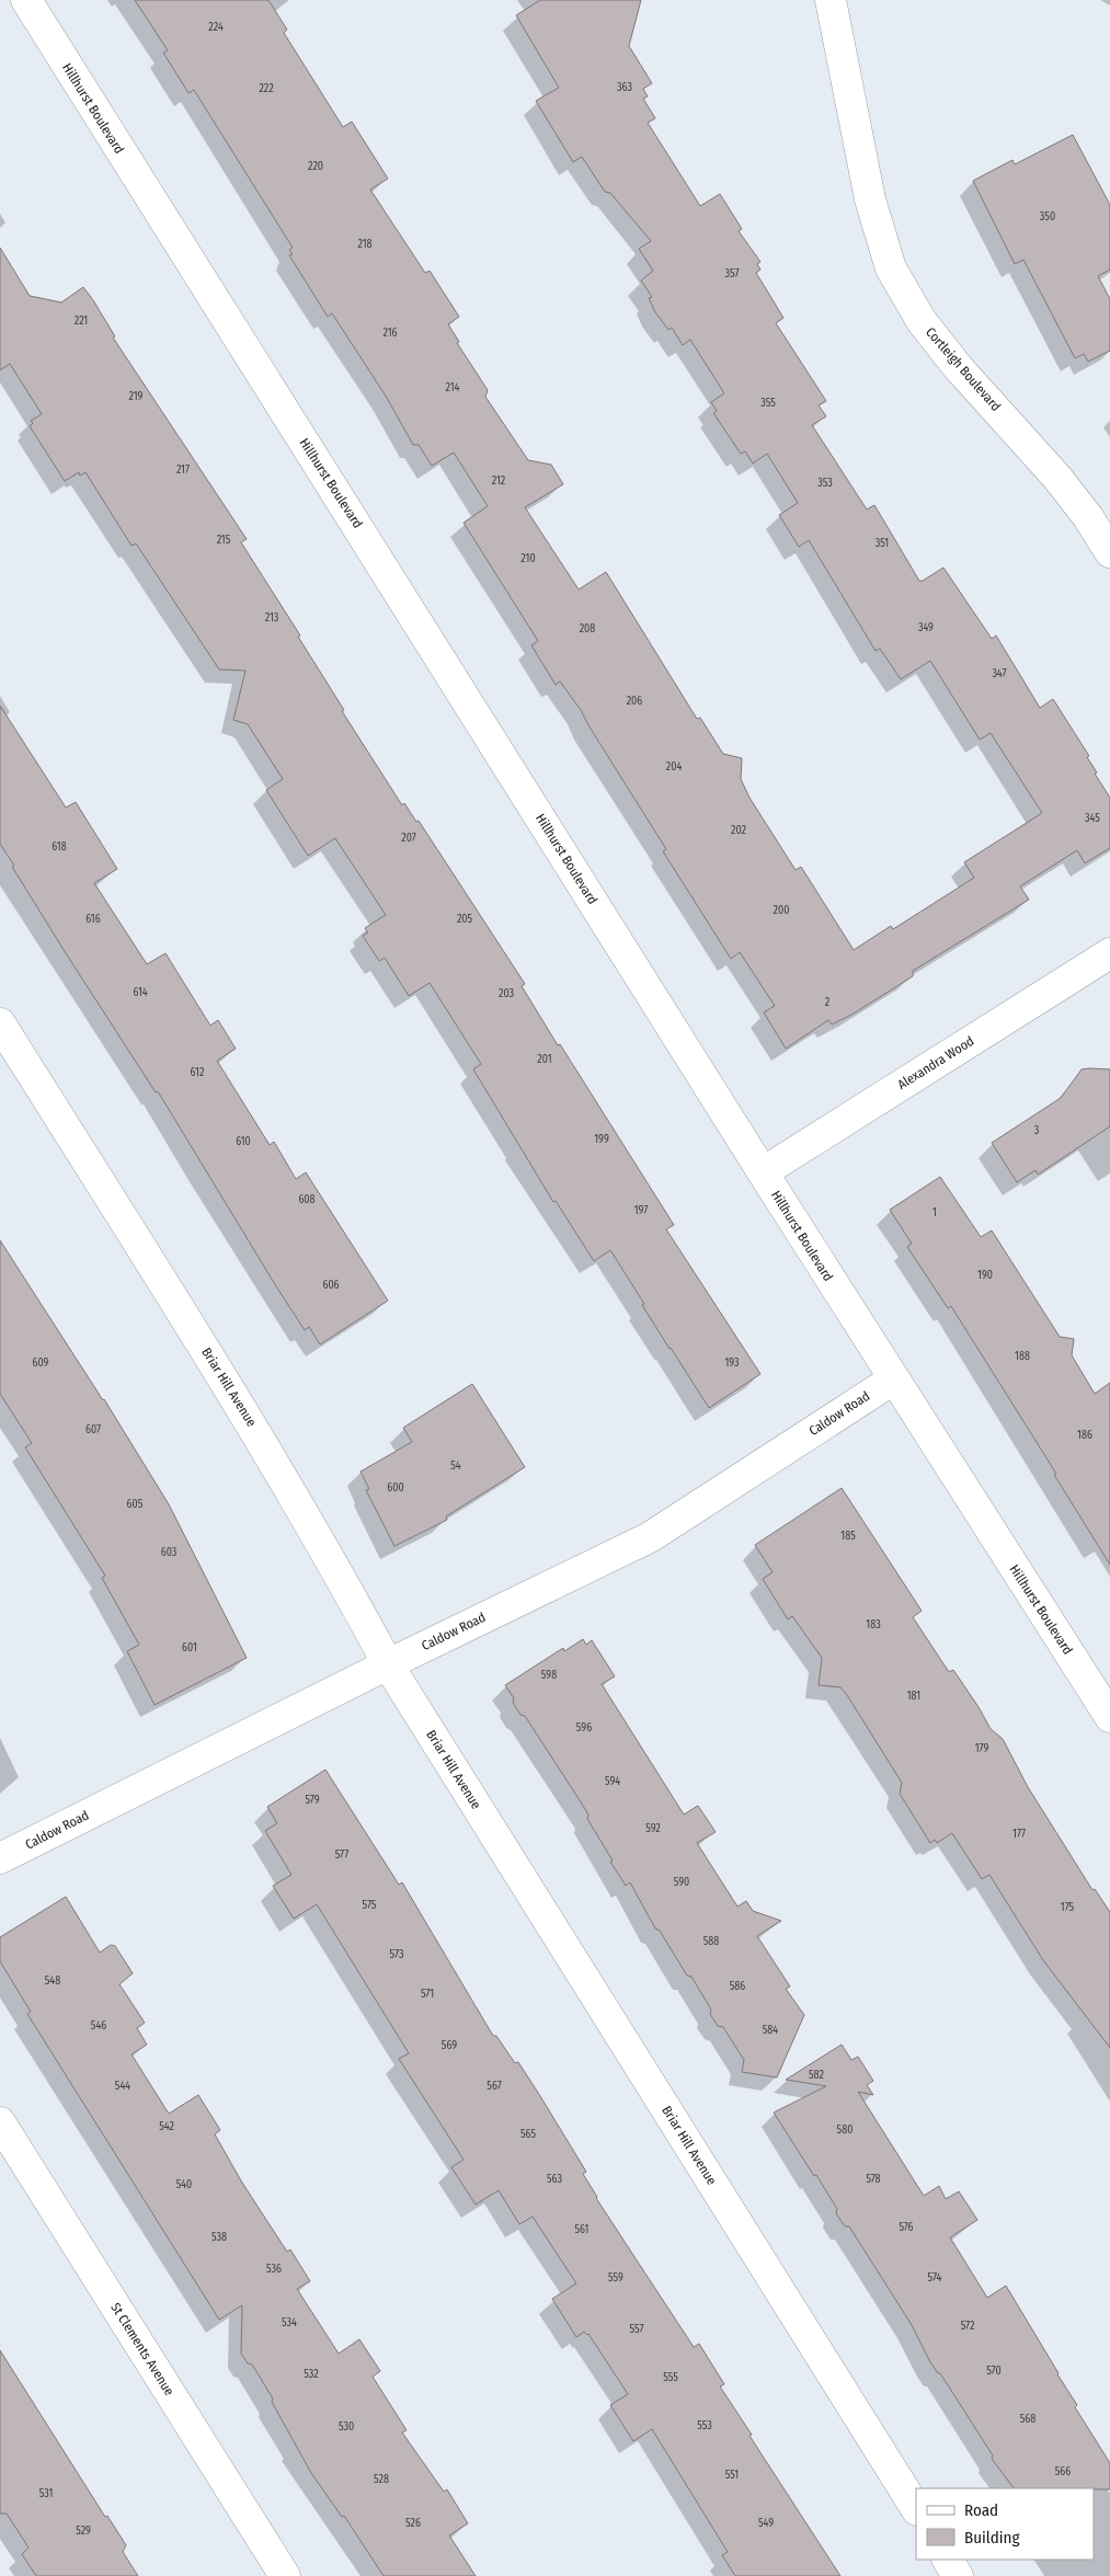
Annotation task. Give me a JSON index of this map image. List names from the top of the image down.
{
  "streets": {
    "street": [
      "Hillhurst Boulevard",
      "Cortleigh Boulevard",
      "Alexandra Wood",
      "Briar Hill Avenue",
      "Caldow Road",
      "St Clements Avenue"
    ]
  },
  "crossings": [
    ["Hillhurst Boulevard", "Alexandra Wood"],
    ["Hillhurst Boulevard", "Caldow Road"],
    ["Briar Hill Avenue", "Caldow Road"]
  ],
  "house_numbers": [
    "224",
    "363",
    "222",
    "220",
    "350",
    "218",
    "357",
    "221",
    "216",
    "214",
    "219",
    "355",
    "217",
    "212",
    "353",
    "215",
    "351",
    "210",
    "213",
    "349",
    "208",
    "347",
    "206",
    "204",
    "345",
    "202",
    "207",
    "618",
    "200",
    "616",
    "205",
    "614",
    "203",
    "2",
    "201",
    "612",
    "3",
    "199",
    "610",
    "608",
    "197",
    "1",
    "190",
    "606",
    "188",
    "609",
    "193",
    "607",
    "186",
    "54",
    "600",
    "605",
    "185",
    "603",
    "183",
    "601",
    "598",
    "181",
    "596",
    "179",
    "594",
    "579",
    "592",
    "177",
    "577",
    "590",
    "575",
    "175",
    "588",
    "573",
    "548",
    "586",
    "571",
    "546",
    "584",
    "569",
    "582",
    "544",
    "567",
    "542",
    "580",
    "565",
    "563",
    "578",
    "540",
    "576",
    "561",
    "538",
    "536",
    "559",
    "574",
    "534",
    "572",
    "557",
    "570",
    "532",
    "555",
    "568",
    "553",
    "530",
    "566",
    "551",
    "528",
    "531",
    "526",
    "549",
    "529"
  ],
  "legend": ["Road", "Building"]
}
